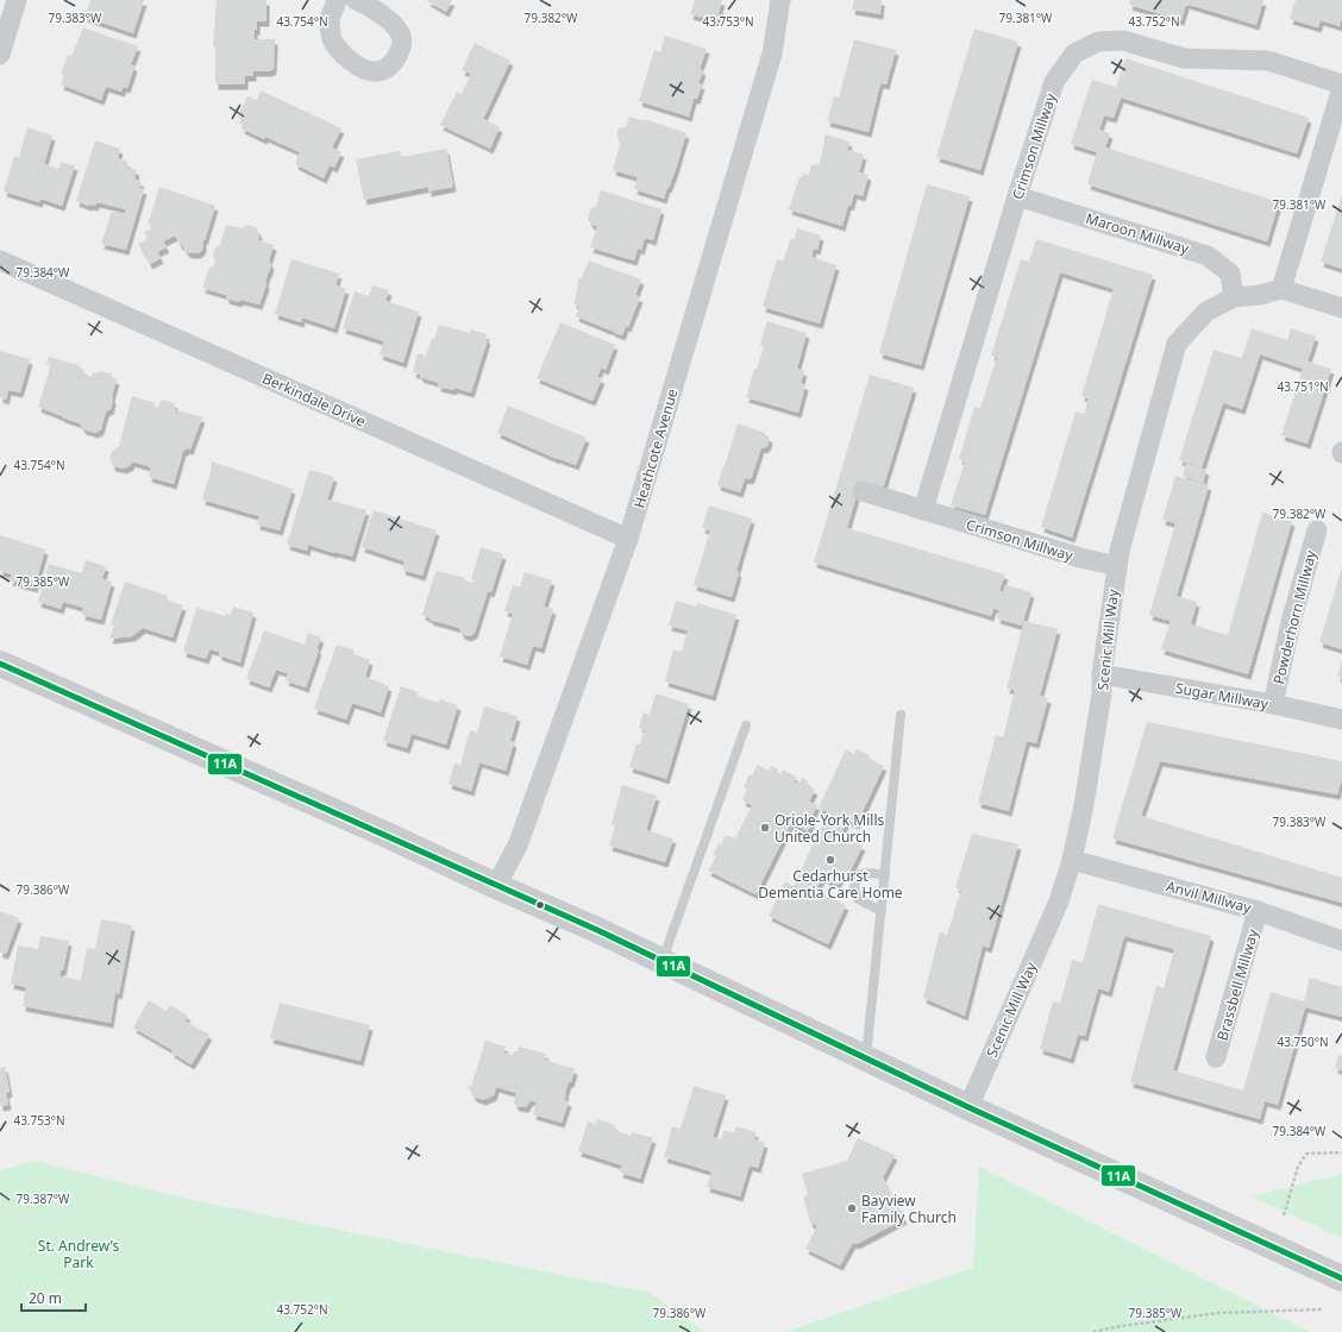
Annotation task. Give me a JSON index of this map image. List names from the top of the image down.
{
  "streets": {
    "street": [
      "Crimson Millway",
      "Maroon Millway",
      "Berkindale Drive",
      "Heathcote Avenue",
      "Powderhorn Millway",
      "Scenic Mill Way",
      "Sugar Millway",
      "Anvil Millway",
      "Brassbell Millway"
    ]
  },
  "crossings": [
    ["Crimson Millway", "Maroon Millway"],
    ["Crimson Millway", "Scenic Mill Way"],
    ["Maroon Millway", "Scenic Mill Way"],
    ["Berkindale Drive", "Heathcote Avenue"],
    ["Powderhorn Millway", "Sugar Millway"],
    ["Scenic Mill Way", "Sugar Millway"],
    ["Scenic Mill Way", "Anvil Millway"],
    ["Anvil Millway", "Brassbell Millway"]
  ],
  "parks": ["St. Andrew’s Park"],
  "places": ["Oriole-York Mills United Church", "Cedarhurst Dementia Care Home", "Bayview Family Church"],
  "lines": ["transit line 11A"],
  "scale_bar": "20 m",
  "coordinates": [
    "79.383°W",
    "79.382°W",
    "79.381°W",
    "43.754°N",
    "43.753°N",
    "43.752°N",
    "79.384°W",
    "43.751°N",
    "79.385°W",
    "79.386°W",
    "43.750°N",
    "79.387°W"
  ]
}
